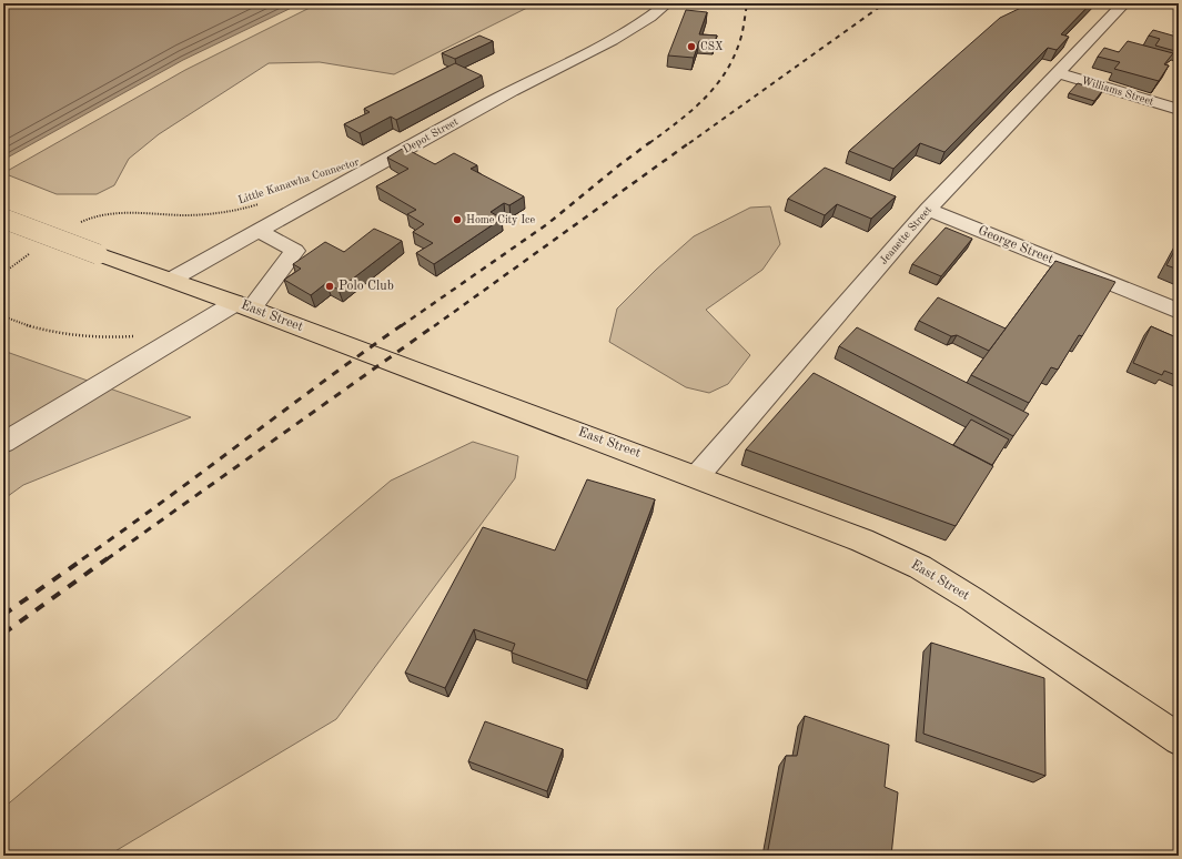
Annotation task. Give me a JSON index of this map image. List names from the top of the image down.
{
  "streets": {
    "main road": ["East Street"],
    "street": [
      "Williams Street",
      "Depot Street",
      "Jeanette Street",
      "George Street"
    ],
    "path": ["Little Kanawha Connector"]
  },
  "crossings": [
    ["Williams Street", "Jeanette Street"],
    ["Depot Street", "East Street"],
    ["Jeanette Street", "George Street"],
    ["Jeanette Street", "East Street"]
  ],
  "places": ["CSX", "Home City Ice", "Polo Club"]
}
